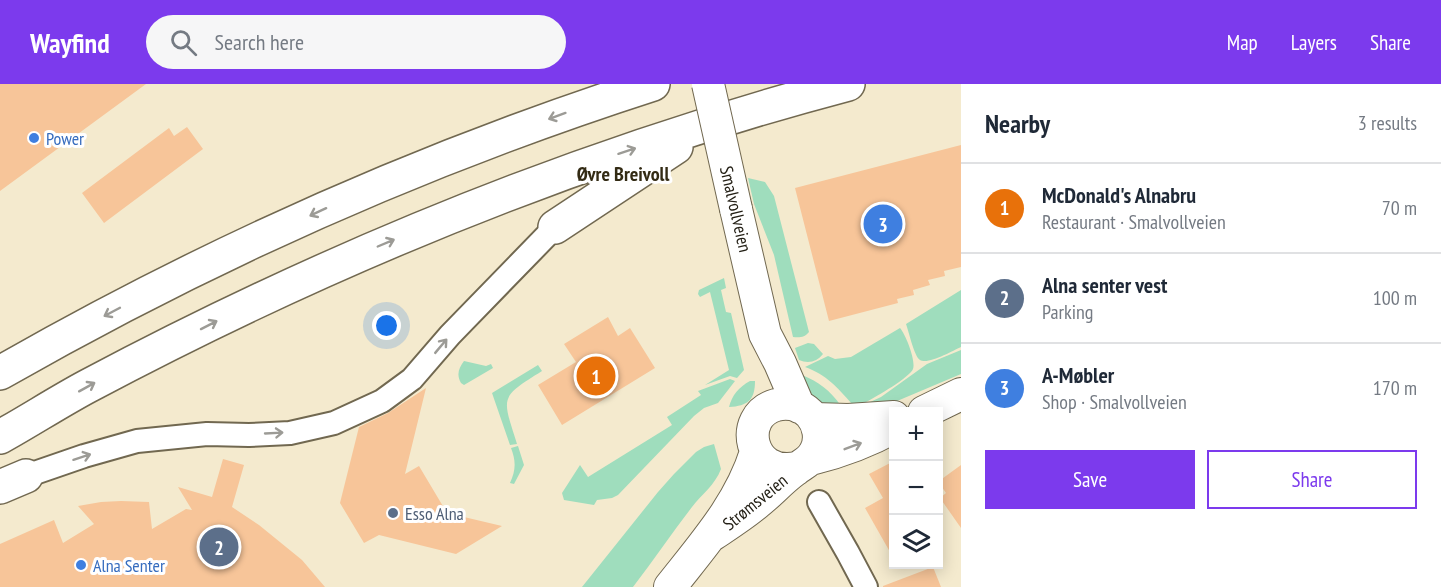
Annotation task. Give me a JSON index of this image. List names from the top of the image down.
{
  "streets": {
    "main road": ["Smalvollveien", "Strømsveien"]
  },
  "crossings": [
    ["Smalvollveien", "Strømsveien"]
  ],
  "districts": ["Øvre Breivoll"],
  "places": ["Power", "Esso Alna", "Alna Senter"],
  "page": {
    "header": "Wayfind",
    "search": "Search here",
    "nav": ["Map", "Layers", "Share"],
    "heading": ["Nearby", "3 results"],
    "list": [
      {
        "mark": "1",
        "name": "McDonald's Alnabru",
        "note": "Restaurant · Smalvollveien",
        "value": "70 m"
      },
      {
        "mark": "2",
        "name": "Alna senter vest",
        "note": "Parking",
        "value": "100 m"
      },
      {
        "mark": "3",
        "name": "A-Møbler",
        "note": "Shop · Smalvollveien",
        "value": "170 m"
      }
    ],
    "pins": ["3", "1", "2"],
    "map_buttons": ["+", "−"],
    "buttons": ["Save", "Share"]
  }
}
